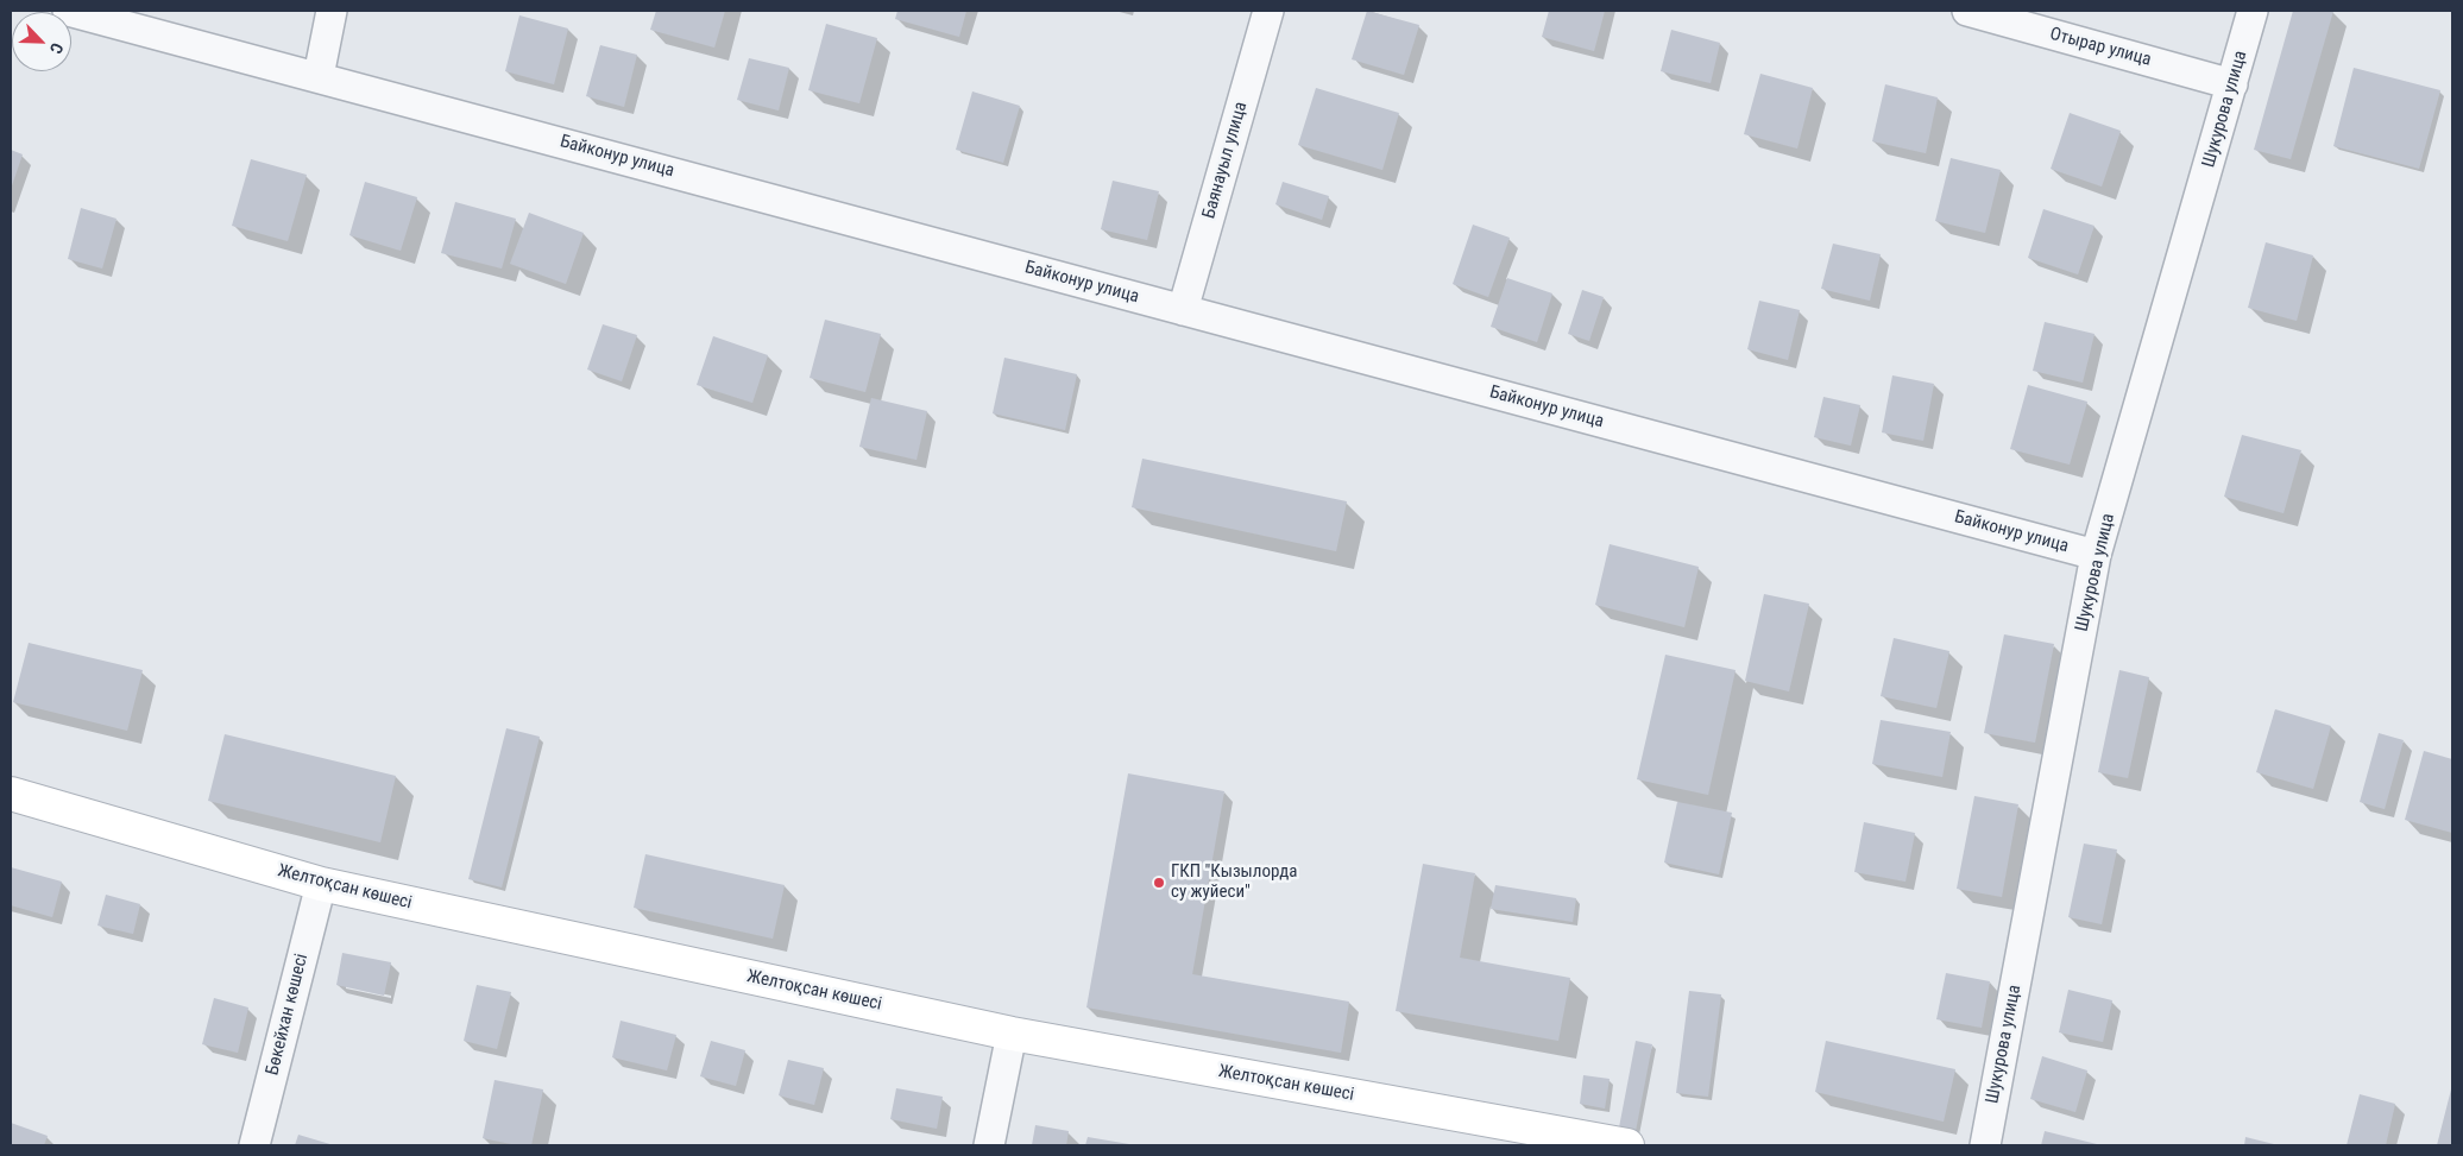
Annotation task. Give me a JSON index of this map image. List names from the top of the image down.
{
  "streets": {
    "street": [
      "Отырар улица",
      "Шукурова улица",
      "Байконур улица",
      "Баянауыл улица",
      "Желтоқсан көшесі",
      "Бөкейхан көшесі"
    ]
  },
  "crossings": [
    ["Отырар улица", "Шукурова улица"],
    ["Шукурова улица", "Байконур улица"],
    ["Байконур улица", "Баянауыл улица"],
    ["Желтоқсан көшесі", "Бөкейхан көшесі"]
  ],
  "places": ["ГКП \"Кызылорда су жуйеси\""],
  "north": "bottom right"
}
